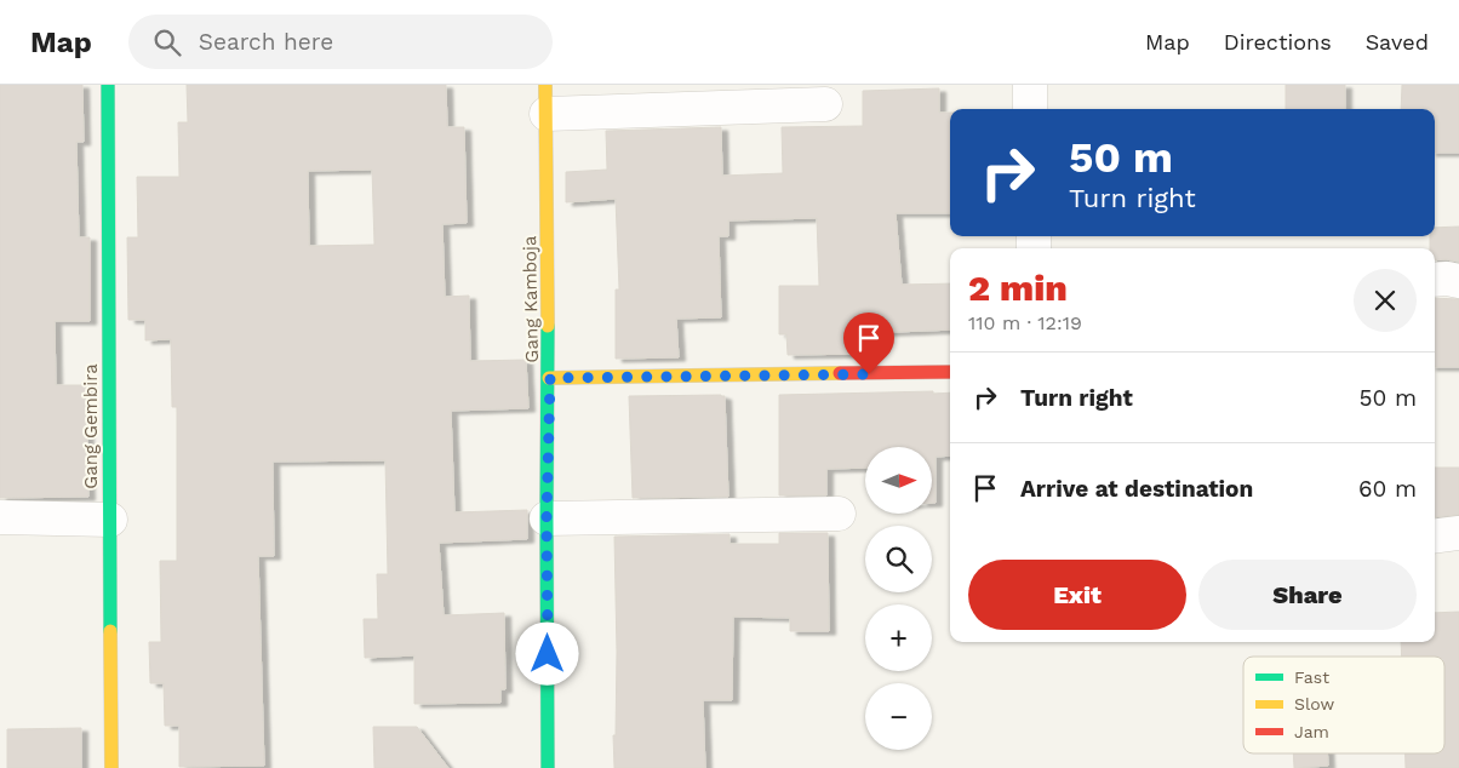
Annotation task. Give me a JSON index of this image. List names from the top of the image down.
{
  "streets": {
    "street": ["Gang Kamboja", "Gang Gembira"]
  },
  "legend": ["Fast", "Slow", "Jam"],
  "north": "right",
  "page": {
    "header": "Map",
    "search": "Search here",
    "nav": ["Map", "Directions", "Saved"],
    "turn": ["50 m", "Turn right"],
    "heading": ["2 min", "110 m · 12:19"],
    "list": [
      {
        "name": "Turn right",
        "value": "50 m"
      },
      {
        "name": "Arrive at destination",
        "value": "60 m"
      }
    ],
    "map_buttons": ["+", "−"],
    "buttons": ["Exit", "Share"]
  }
}
